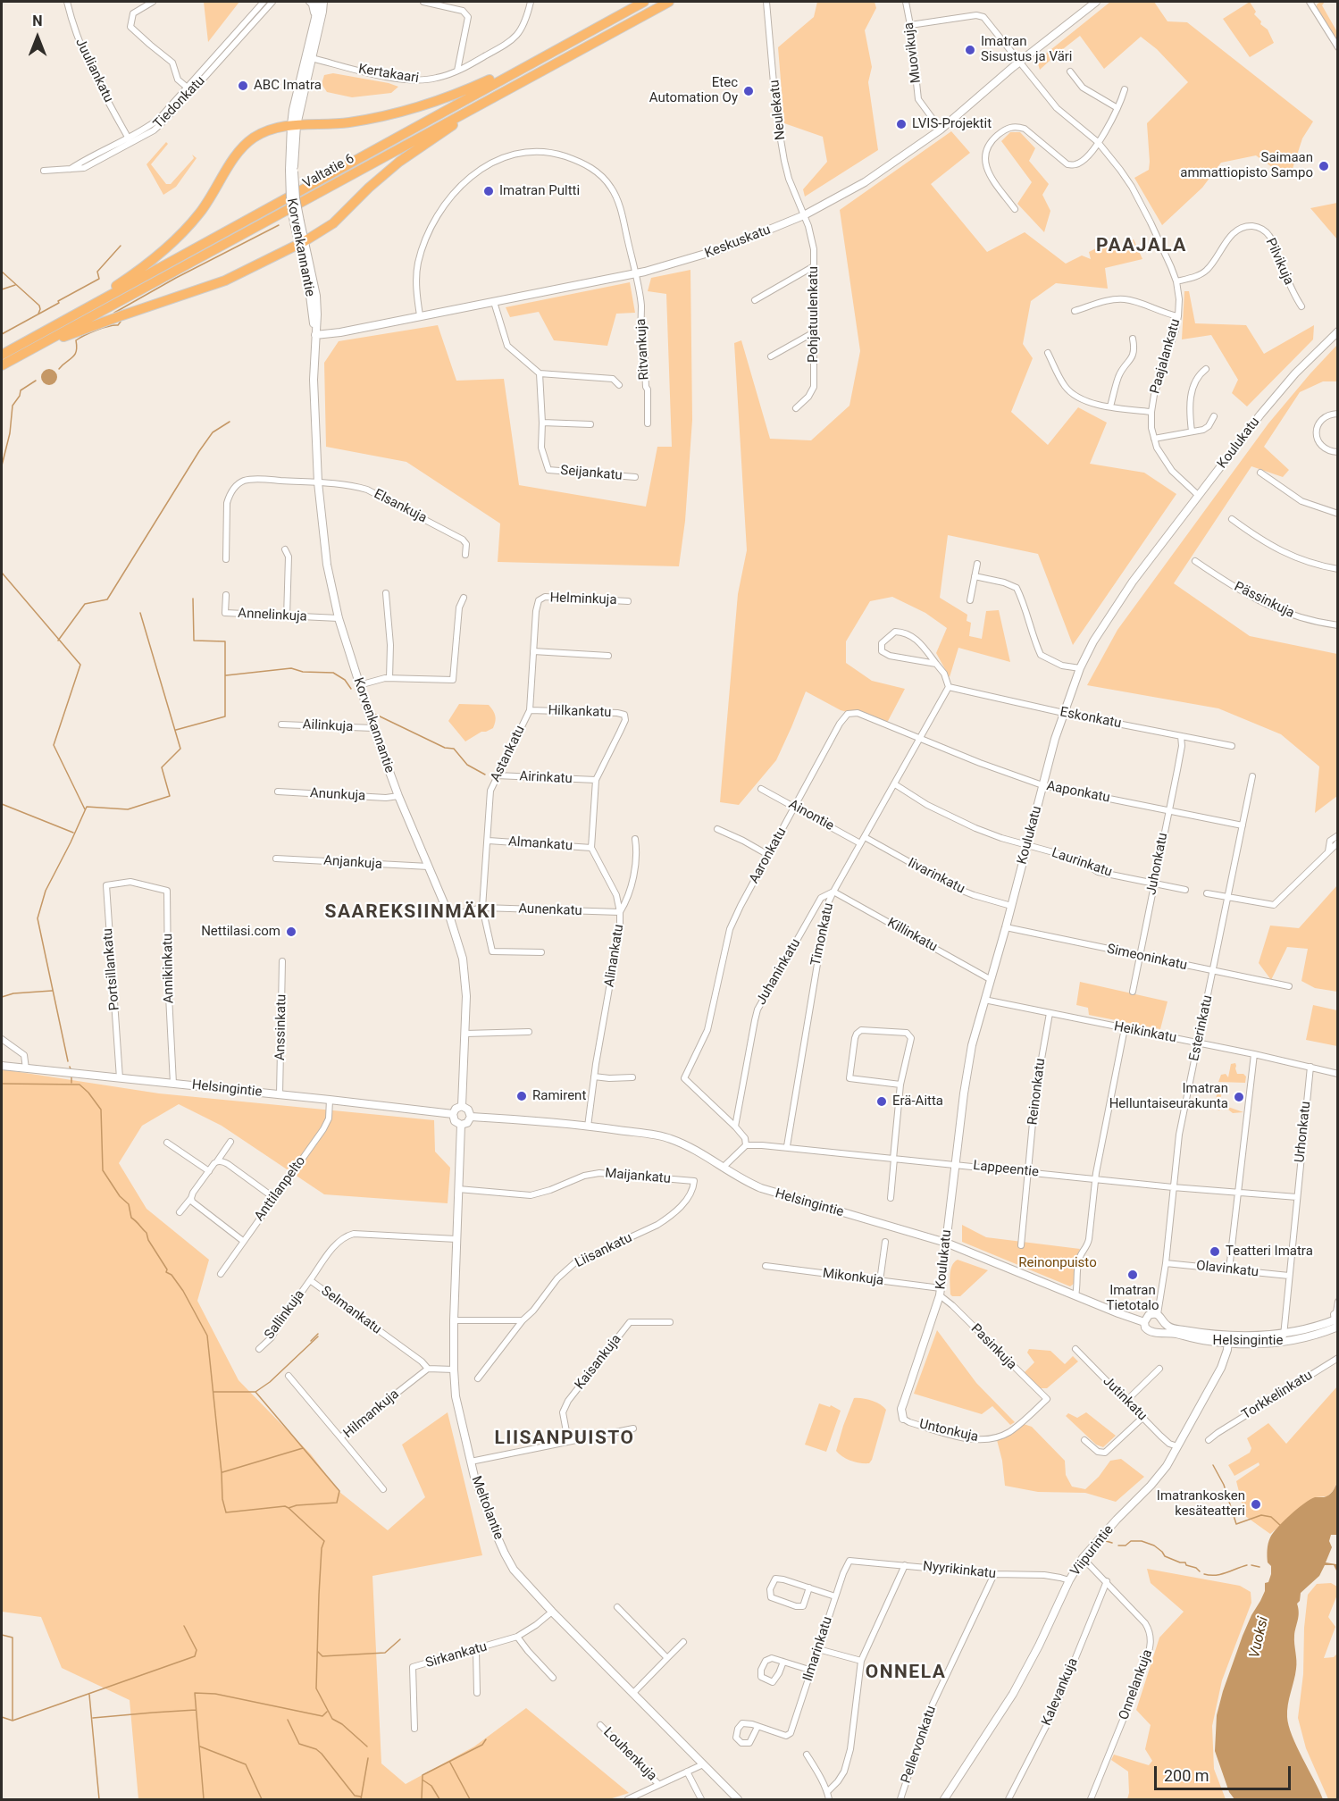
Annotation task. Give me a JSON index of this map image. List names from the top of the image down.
{
  "streets": {
    "highway": ["Valtatie 6"],
    "main road": [
      "Keskuskatu",
      "Korvenkannantie",
      "Koulukatu",
      "Helsingintie",
      "Meltolantie",
      "Viipurintie"
    ],
    "street": [
      "Muovikuja",
      "Juuliankatu",
      "Kertakaari",
      "Tiedonkatu",
      "Neulekatu",
      "Pilvikuja",
      "Pohjatuulenkatu",
      "Ritvankuja",
      "Paajalankatu",
      "Seijankatu",
      "Elsankuja",
      "Helminkuja",
      "Pässinkuja",
      "Annelinkuja",
      "Hilkankatu",
      "Eskonkatu",
      "Ailinkuja",
      "Astankatu",
      "Airinkatu",
      "Aaponkatu",
      "Anunkuja",
      "Ainontie",
      "Almankatu",
      "Aaronkatu",
      "Anjankuja",
      "Laurinkatu",
      "Juhonkatu",
      "Iivarinkatu",
      "Aunenkatu",
      "Timonkatu",
      "Killinkatu",
      "Alinankatu",
      "Simeoninkatu",
      "Annikinkatu",
      "Portsillankatu",
      "Juhaninkatu",
      "Anssinkatu",
      "Esterinkatu",
      "Heikinkatu",
      "Reinonkatu",
      "Urhonkatu",
      "Lappeentie",
      "Maijankatu",
      "Anttilanpelto",
      "Liisankatu",
      "Olavinkatu",
      "Mikonkuja",
      "Selmankatu",
      "Sallinkuja",
      "Pasinkuja",
      "Kaisankuja",
      "Torkkelinkatu",
      "Jutinkatu",
      "Hilmankuja",
      "Untonkuja",
      "Nyyrikinkatu",
      "Ilmarinkatu",
      "Sirkankatu",
      "Onnelankuja",
      "Kalevankuja",
      "Pellervonkatu",
      "Louhenkuja"
    ]
  },
  "crossings": [
    ["Muovikuja", "Keskuskatu"],
    ["Muovikuja", "Paajalankatu"],
    ["Juuliankatu", "Tiedonkatu"],
    ["Kertakaari", "Korvenkannantie"],
    ["Neulekatu", "Keskuskatu"],
    ["Neulekatu", "Pohjatuulenkatu"],
    ["Keskuskatu", "Korvenkannantie"],
    ["Keskuskatu", "Pohjatuulenkatu"],
    ["Keskuskatu", "Ritvankuja"],
    ["Keskuskatu", "Paajalankatu"],
    ["Korvenkannantie", "Elsankuja"],
    ["Korvenkannantie", "Annelinkuja"],
    ["Korvenkannantie", "Ailinkuja"],
    ["Korvenkannantie", "Anunkuja"],
    ["Korvenkannantie", "Anjankuja"],
    ["Korvenkannantie", "Aunenkatu"],
    ["Korvenkannantie", "Helsingintie"],
    ["Korvenkannantie", "Meltolantie"],
    ["Pilvikuja", "Paajalankatu"],
    ["Paajalankatu", "Koulukatu"],
    ["Koulukatu", "Eskonkatu"],
    ["Koulukatu", "Aaponkatu"],
    ["Koulukatu", "Laurinkatu"],
    ["Koulukatu", "Iivarinkatu"],
    ["Koulukatu", "Killinkatu"],
    ["Koulukatu", "Simeoninkatu"],
    ["Koulukatu", "Heikinkatu"],
    ["Koulukatu", "Helsingintie"],
    ["Koulukatu", "Lappeentie"],
    ["Koulukatu", "Mikonkuja"],
    ["Koulukatu", "Pasinkuja"],
    ["Koulukatu", "Untonkuja"],
    ["Helminkuja", "Astankatu"],
    ["Hilkankatu", "Astankatu"],
    ["Hilkankatu", "Airinkatu"],
    ["Eskonkatu", "Juhonkatu"],
    ["Eskonkatu", "Timonkatu"],
    ["Astankatu", "Airinkatu"],
    ["Astankatu", "Almankatu"],
    ["Astankatu", "Aunenkatu"],
    ["Aaponkatu", "Aaronkatu"],
    ["Aaponkatu", "Juhonkatu"],
    ["Aaponkatu", "Timonkatu"],
    ["Aaponkatu", "Esterinkatu"],
    ["Ainontie", "Aaronkatu"],
    ["Ainontie", "Timonkatu"],
    ["Almankatu", "Alinankatu"],
    ["Aaronkatu", "Timonkatu"],
    ["Aaronkatu", "Juhaninkatu"],
    ["Laurinkatu", "Juhonkatu"],
    ["Laurinkatu", "Timonkatu"],
    ["Juhonkatu", "Simeoninkatu"],
    ["Iivarinkatu", "Timonkatu"],
    ["Aunenkatu", "Alinankatu"],
    ["Timonkatu", "Killinkatu"],
    ["Timonkatu", "Juhaninkatu"],
    ["Timonkatu", "Lappeentie"],
    ["Killinkatu", "Juhaninkatu"],
    ["Alinankatu", "Helsingintie"],
    ["Simeoninkatu", "Esterinkatu"],
    ["Annikinkatu", "Portsillankatu"],
    ["Annikinkatu", "Helsingintie"],
    ["Portsillankatu", "Helsingintie"],
    ["Anssinkatu", "Helsingintie"],
    ["Esterinkatu", "Heikinkatu"],
    ["Esterinkatu", "Helsingintie"],
    ["Esterinkatu", "Lappeentie"],
    ["Esterinkatu", "Olavinkatu"],
    ["Heikinkatu", "Reinonkatu"],
    ["Heikinkatu", "Urhonkatu"],
    ["Helsingintie", "Urhonkatu"],
    ["Helsingintie", "Anttilanpelto"],
    ["Helsingintie", "Meltolantie"],
    ["Helsingintie", "Viipurintie"],
    ["Reinonkatu", "Lappeentie"],
    ["Urhonkatu", "Lappeentie"],
    ["Urhonkatu", "Olavinkatu"],
    ["Maijankatu", "Liisankatu"],
    ["Maijankatu", "Meltolantie"],
    ["Mikonkuja", "Pasinkuja"],
    ["Selmankatu", "Sallinkuja"],
    ["Selmankatu", "Hilmankuja"],
    ["Selmankatu", "Meltolantie"],
    ["Pasinkuja", "Untonkuja"],
    ["Jutinkatu", "Viipurintie"],
    ["Meltolantie", "Sirkankatu"],
    ["Viipurintie", "Nyyrikinkatu"],
    ["Viipurintie", "Onnelankuja"],
    ["Nyyrikinkatu", "Ilmarinkatu"],
    ["Nyyrikinkatu", "Pellervonkatu"],
    ["Onnelankuja", "Kalevankuja"]
  ],
  "districts": [
    "PAAJALA",
    "SAAREKSIINMÄKI",
    "LIISANPUISTO",
    "ONNELA"
  ],
  "water": ["Vuoksi"],
  "parks": ["Reinonpuisto"],
  "places": [
    "Imatran Sisustus ja Väri",
    "ABC Imatra",
    "Etec Automation Oy",
    "LVIS-Projektit",
    "Saimaan ammattiopisto Sampo",
    "Imatran Pultti",
    "Nettilasi.com",
    "Ramirent",
    "Imatran Helluntaiseurakunta",
    "Erä-Aitta",
    "Teatteri Imatra",
    "Imatran Tietotalo",
    "Imatrankosken kesäteatteri"
  ],
  "scale_bar": "200 m",
  "north": "top"
}
